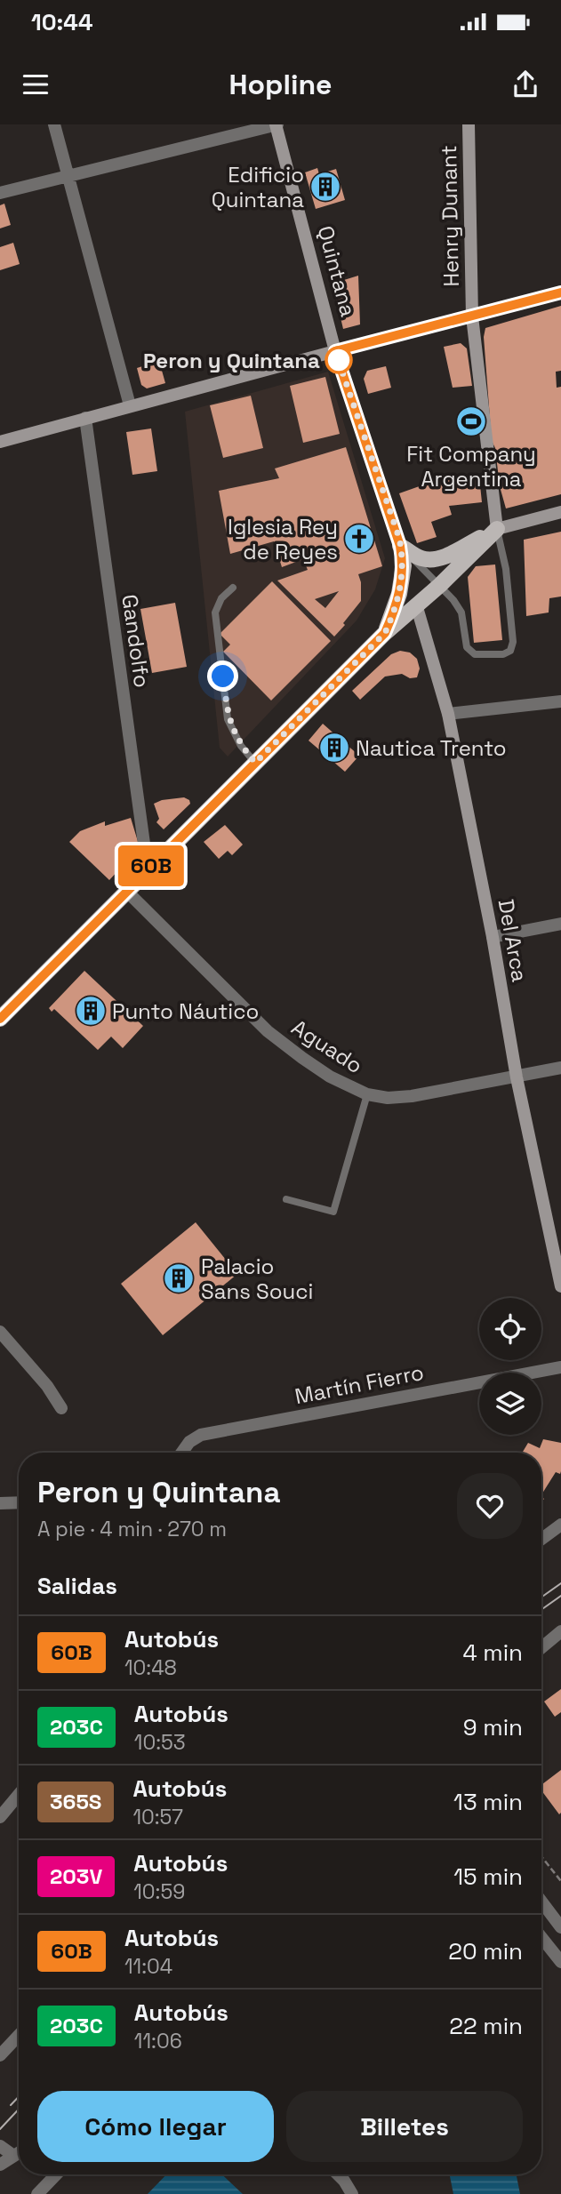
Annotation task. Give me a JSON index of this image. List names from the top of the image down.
{
  "streets": {
    "main road": ["Quintana"],
    "street": [
      "Henry Dunant",
      "Gandolfo",
      "Del Arca",
      "Aguado",
      "Martín Fierro"
    ]
  },
  "crossings": [
    ["Quintana", "Del Arca"],
    ["Del Arca", "Aguado"]
  ],
  "places": {
    "building": [
      "Edificio Quintana",
      "Nautica Trento",
      "Punto Náutico",
      "Palacio Sans Souci"
    ],
    "other": ["Peron y Quintana"],
    "sports": ["Fit Company Argentina"],
    "church": ["Iglesia Rey de Reyes"]
  },
  "lines": ["bus line 60B"],
  "page": {
    "status": "10:44",
    "header": "Hopline",
    "on_map": "60B",
    "heading": [
      ["Peron y Quintana", "A pie · 4 min · 270 m"],
      "Salidas"
    ],
    "list": [
      {
        "mark": "60B",
        "name": "Autobús",
        "note": "10:48",
        "value": "4 min"
      },
      {
        "mark": "203C",
        "name": "Autobús",
        "note": "10:53",
        "value": "9 min"
      },
      {
        "mark": "365S",
        "name": "Autobús",
        "note": "10:57",
        "value": "13 min"
      },
      {
        "mark": "203V",
        "name": "Autobús",
        "note": "10:59",
        "value": "15 min"
      },
      {
        "mark": "60B",
        "name": "Autobús",
        "note": "11:04",
        "value": "20 min"
      },
      {
        "mark": "203C",
        "name": "Autobús",
        "note": "11:06",
        "value": "22 min"
      }
    ],
    "buttons": ["Cómo llegar", "Billetes"]
  }
}
